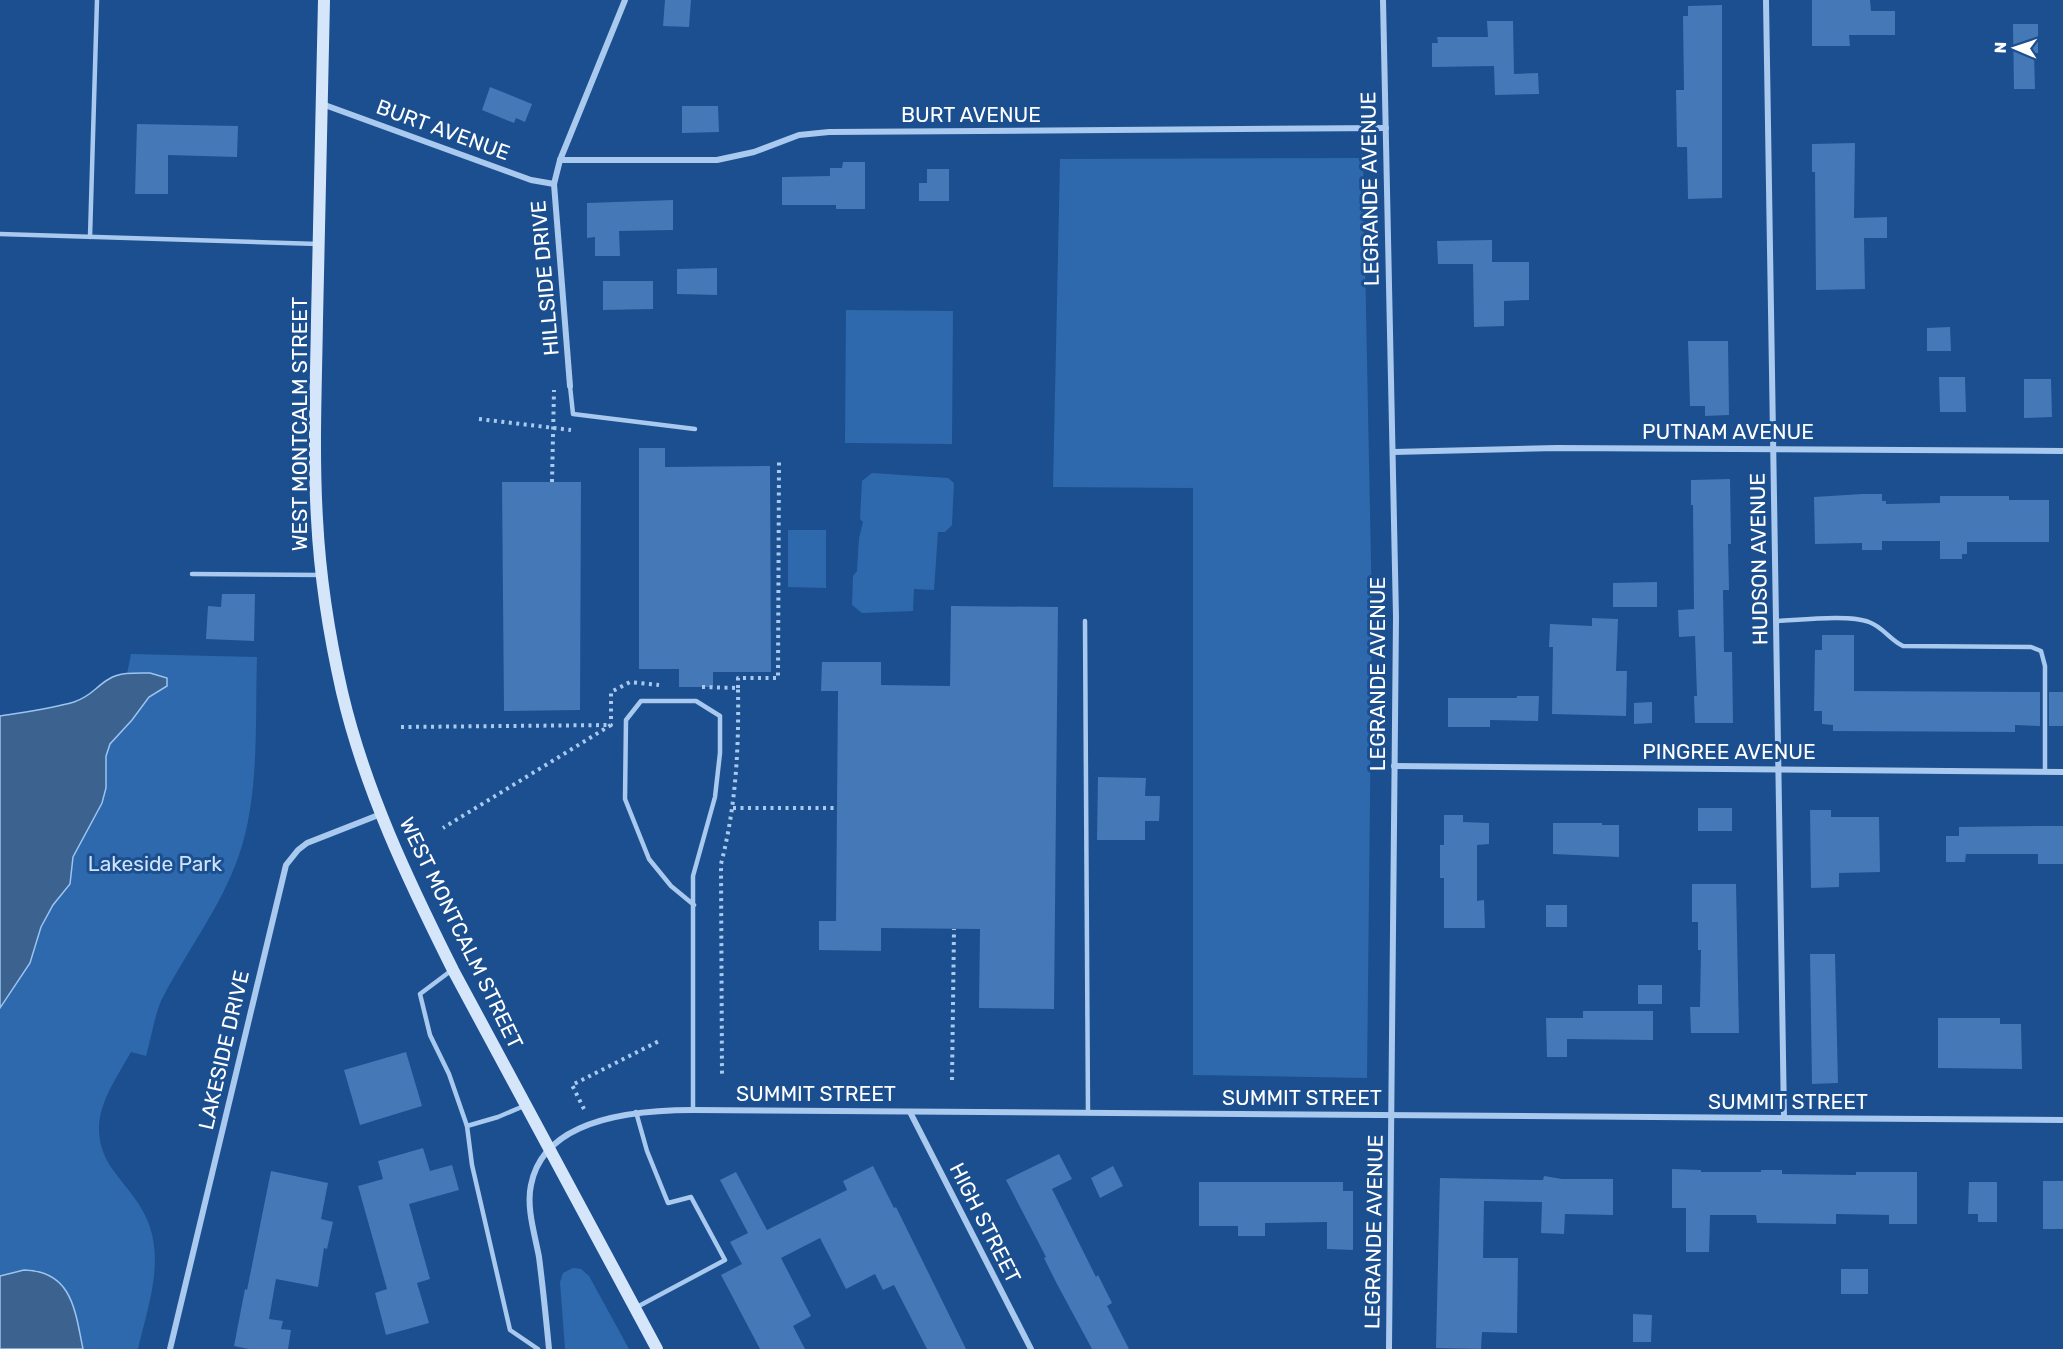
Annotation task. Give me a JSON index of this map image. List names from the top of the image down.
{
  "streets": {
    "main road": ["WEST MONTCALM STREET"],
    "street": [
      "BURT AVENUE",
      "LEGRANDE AVENUE",
      "HILLSIDE DRIVE",
      "PUTNAM AVENUE",
      "HUDSON AVENUE",
      "PINGREE AVENUE",
      "LAKESIDE DRIVE",
      "SUMMIT STREET",
      "HIGH STREET"
    ]
  },
  "crossings": [
    ["BURT AVENUE", "LEGRANDE AVENUE"],
    ["BURT AVENUE", "HILLSIDE DRIVE"],
    ["BURT AVENUE", "WEST MONTCALM STREET"],
    ["LEGRANDE AVENUE", "PUTNAM AVENUE"],
    ["LEGRANDE AVENUE", "PINGREE AVENUE"],
    ["LEGRANDE AVENUE", "SUMMIT STREET"],
    ["WEST MONTCALM STREET", "LAKESIDE DRIVE"],
    ["WEST MONTCALM STREET", "SUMMIT STREET"],
    ["PUTNAM AVENUE", "HUDSON AVENUE"],
    ["HUDSON AVENUE", "PINGREE AVENUE"],
    ["HUDSON AVENUE", "SUMMIT STREET"],
    ["SUMMIT STREET", "HIGH STREET"]
  ],
  "parks": ["Lakeside Park"],
  "north": "left"
}
